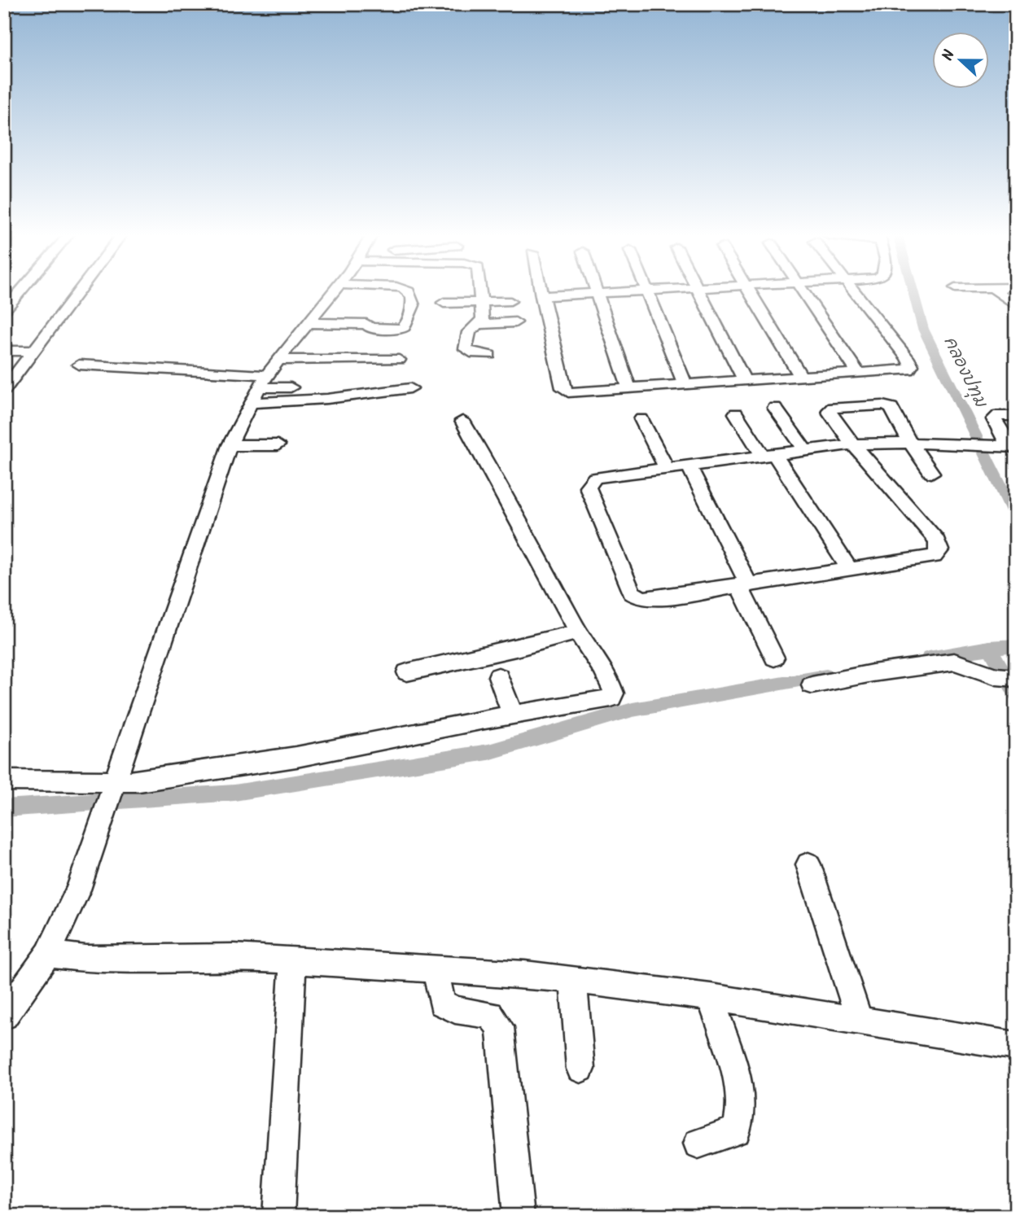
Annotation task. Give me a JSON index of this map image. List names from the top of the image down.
{
  "water": ["คลองปทุม"],
  "north": "left"
}
